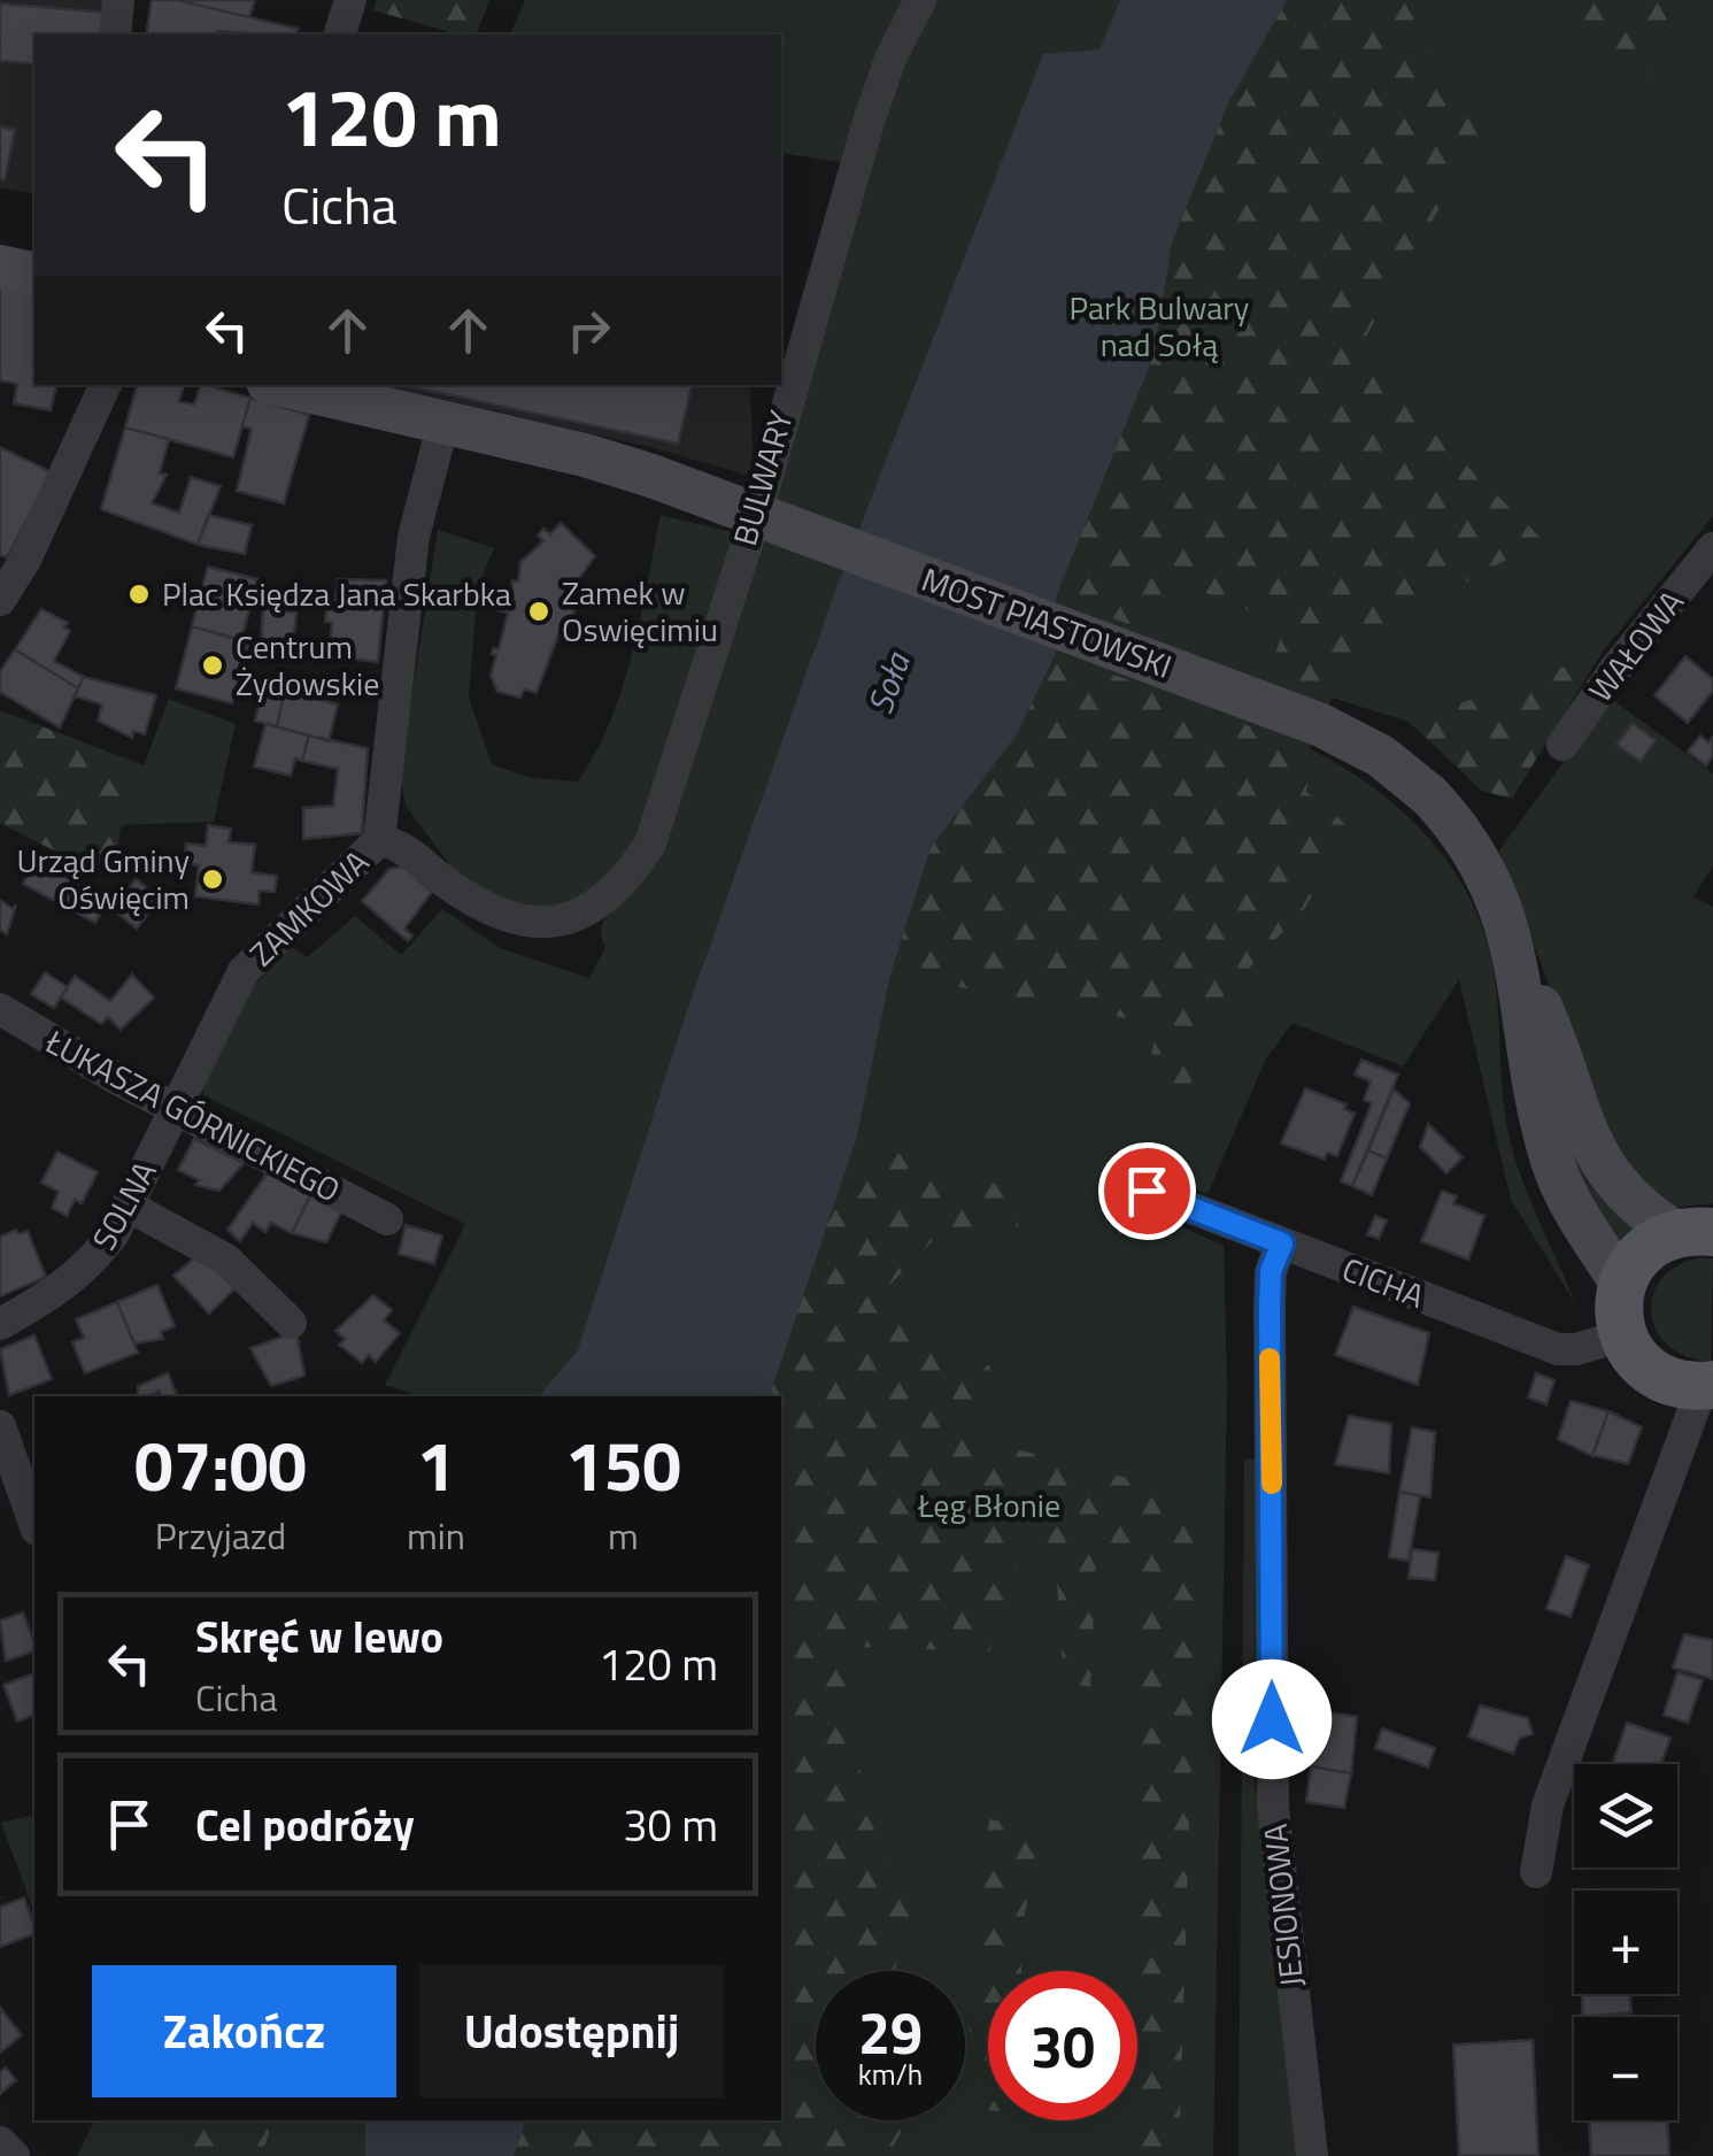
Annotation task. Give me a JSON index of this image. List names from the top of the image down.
{
  "streets": {
    "street": [
      "BULWARY",
      "MOST PIASTOWSKI",
      "WAŁOWA",
      "ZAMKOWA",
      "ŁUKASZA GÓRNICKIEGO",
      "SOLNA",
      "CICHA",
      "JESIONOWA"
    ]
  },
  "crossings": [
    ["BULWARY", "ZAMKOWA"],
    ["MOST PIASTOWSKI", "ZAMKOWA"],
    ["ZAMKOWA", "ŁUKASZA GÓRNICKIEGO"],
    ["ZAMKOWA", "SOLNA"],
    ["ŁUKASZA GÓRNICKIEGO", "SOLNA"],
    ["CICHA", "JESIONOWA"]
  ],
  "water": ["Soła"],
  "parks": ["Park Bulwary nad Sołą", "Łęg Błonie"],
  "places": [
    "Plac Księdza Jana Skarbka",
    "Zamek w Oswięcimiu",
    "Centrum Żydowskie",
    "Urząd Gminy Oświęcim"
  ],
  "page": {
    "turn": ["120 m", "Cicha"],
    "eta": [
      "07:00",
      "Przyjazd",
      "1",
      "min",
      "150",
      "m"
    ],
    "list": [
      {
        "name": "Skręć w lewo",
        "note": "Cicha",
        "value": "120 m"
      },
      {
        "name": "Cel podróży",
        "value": "30 m"
      }
    ],
    "map_buttons": ["+", "−"],
    "buttons": ["Zakończ", "Udostępnij"],
    "speed": "29 km/h",
    "limit": "30"
  }
}
